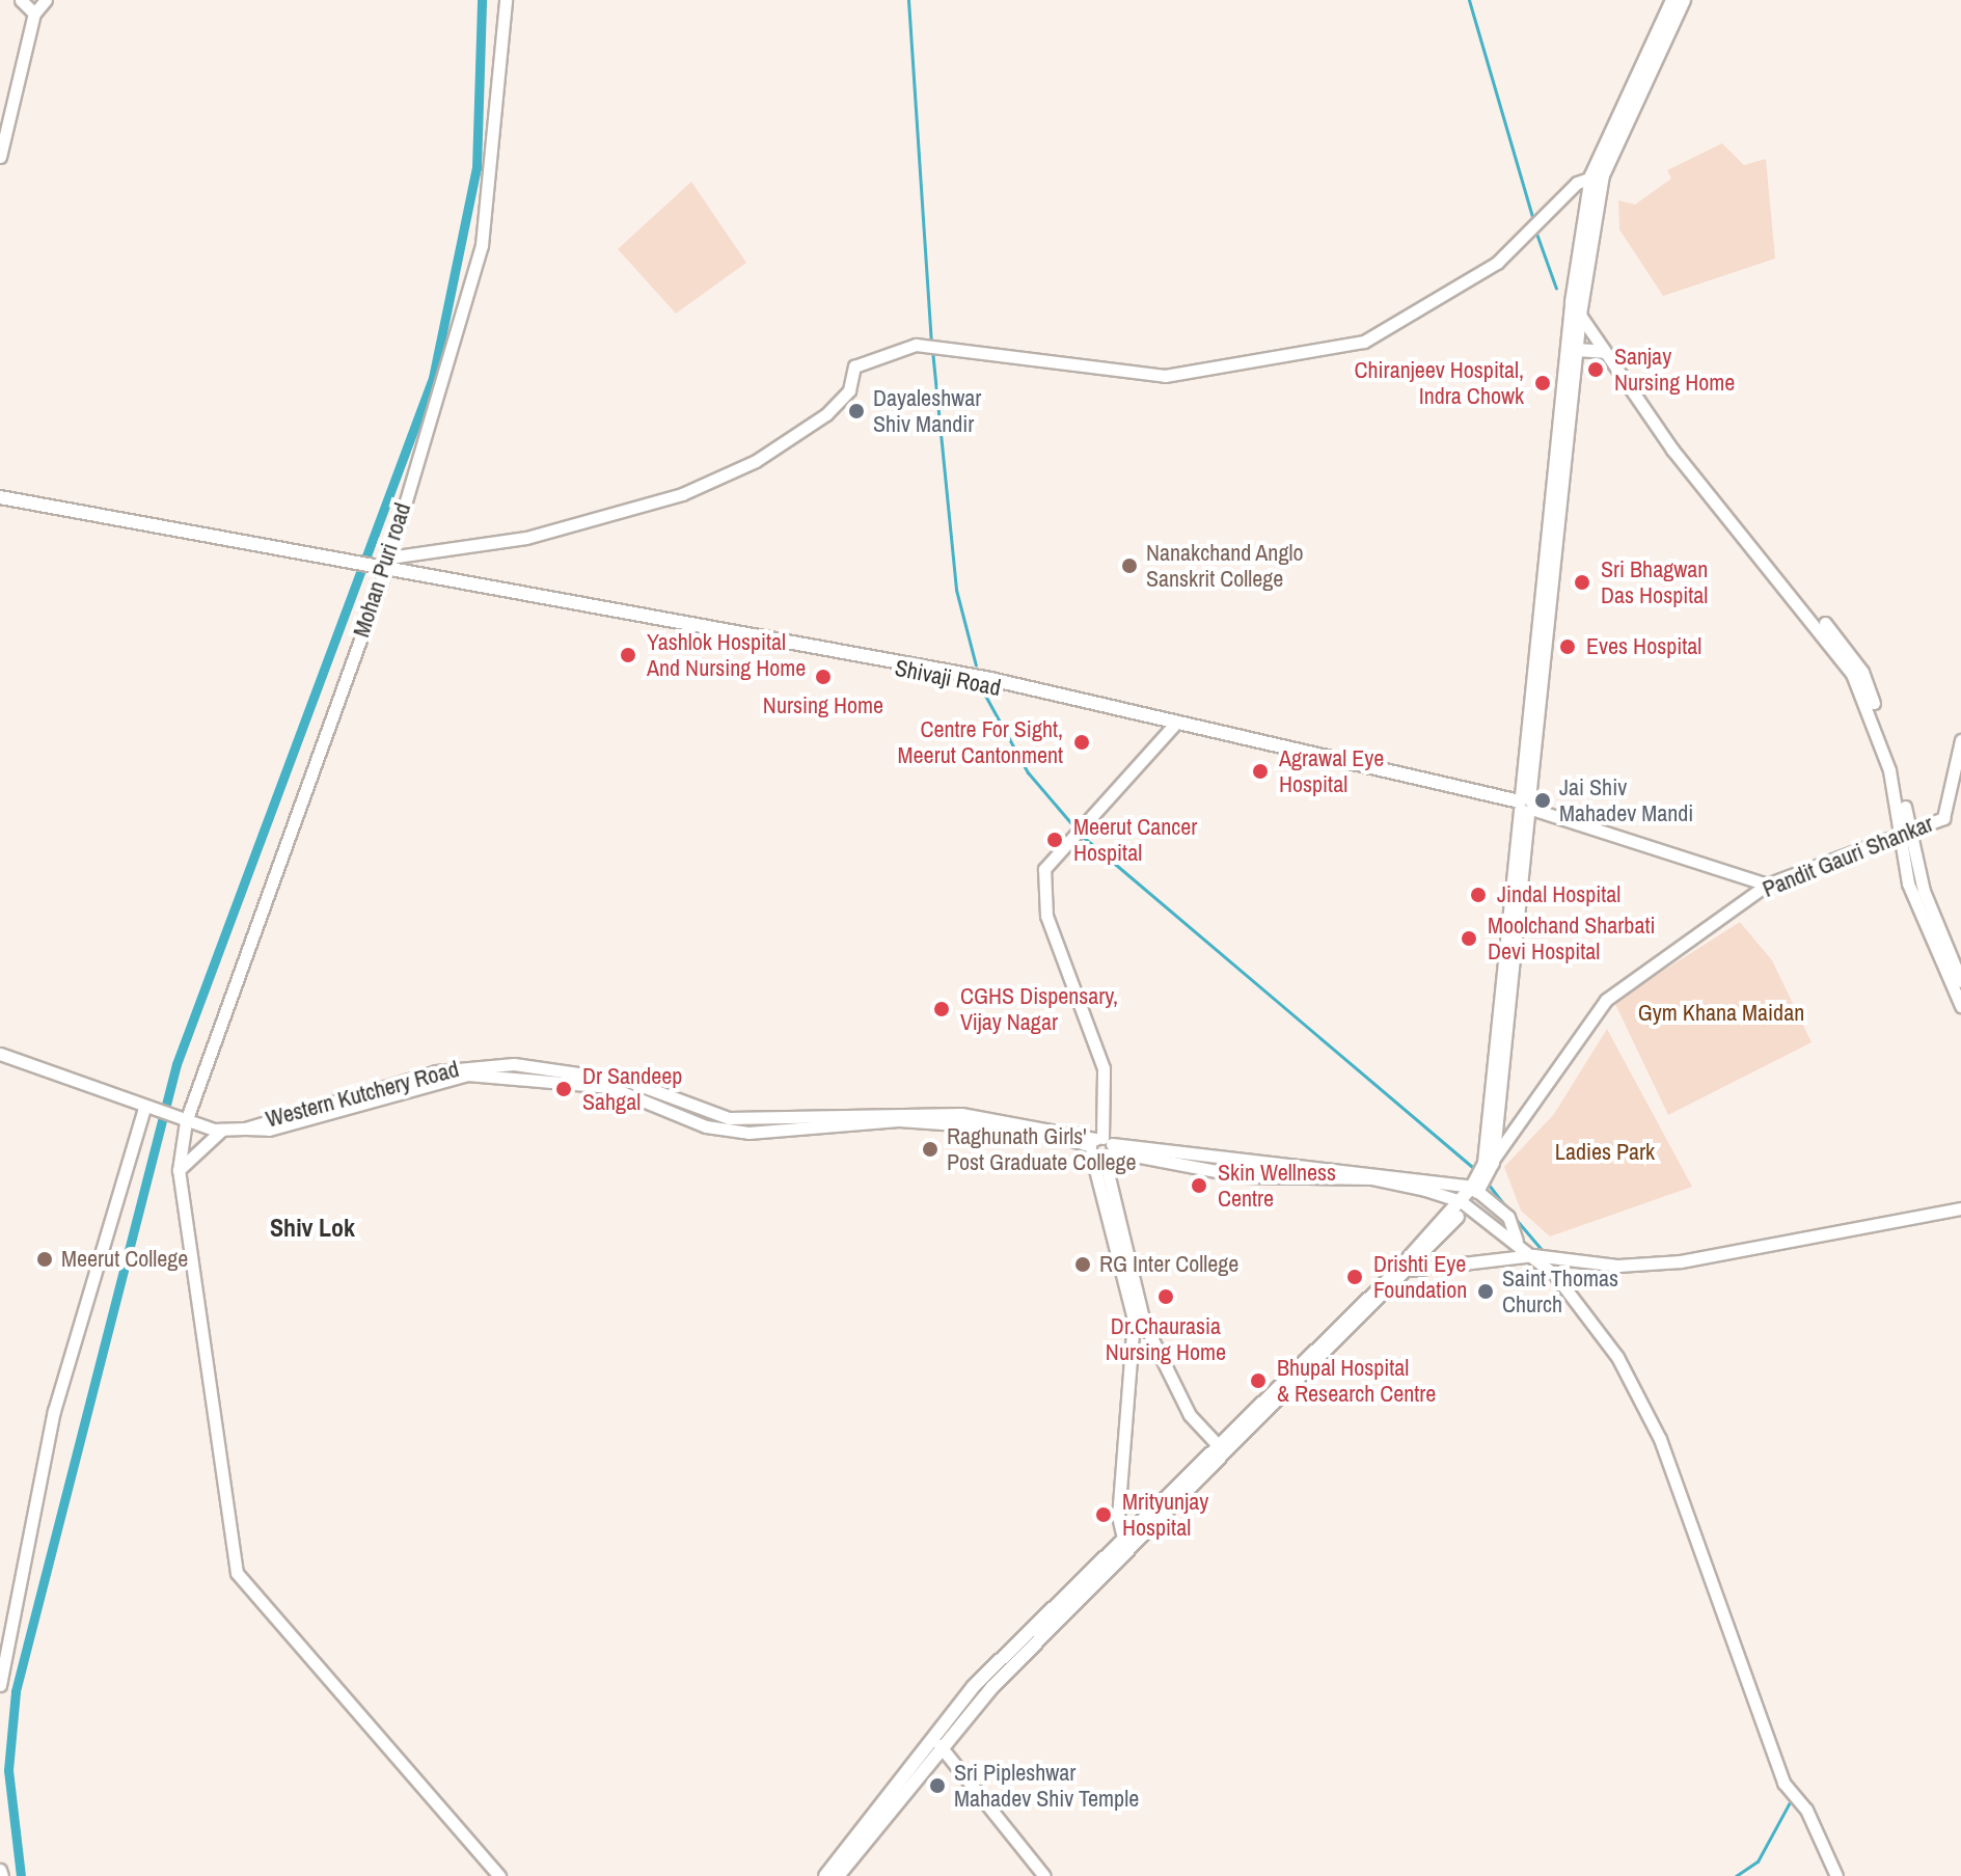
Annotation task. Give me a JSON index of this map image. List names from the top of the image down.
{
  "streets": {
    "main road": ["Shivaji Road"],
    "street": ["Mohan Puri road", "Pandit Gauri Shankar", "Western Kutchery Road"]
  },
  "crossings": [
    ["Mohan Puri road", "Shivaji Road"],
    ["Mohan Puri road", "Western Kutchery Road"]
  ],
  "districts": ["Shiv Lok"],
  "parks": ["Gym Khana Maidan", "Ladies Park"],
  "places": [
    "Sanjay Nursing Home",
    "Chiranjeev Hospital, Indra Chowk",
    "Dayaleshwar Shiv Mandir",
    "Nanakchand Anglo Sanskrit College",
    "Sri Bhagwan Das Hospital",
    "Eves Hospital",
    "Yashlok Hospital And Nursing Home",
    "Nursing Home",
    "Centre For Sight, Meerut Cantonment",
    "Agrawal Eye Hospital",
    "Jai Shiv Mahadev Mandi",
    "Meerut Cancer Hospital",
    "Jindal Hospital",
    "Moolchand Sharbati Devi Hospital",
    "CGHS Dispensary, Vijay Nagar",
    "Dr Sandeep Sahgal",
    "Raghunath Girls' Post Graduate College",
    "Skin Wellness Centre",
    "Meerut College",
    "RG Inter College",
    "Drishti Eye Foundation",
    "Saint Thomas Church",
    "Dr.Chaurasia Nursing Home",
    "Bhupal Hospital & Research Centre",
    "Mrityunjay Hospital",
    "Sri Pipleshwar Mahadev Shiv Temple"
  ]
}
